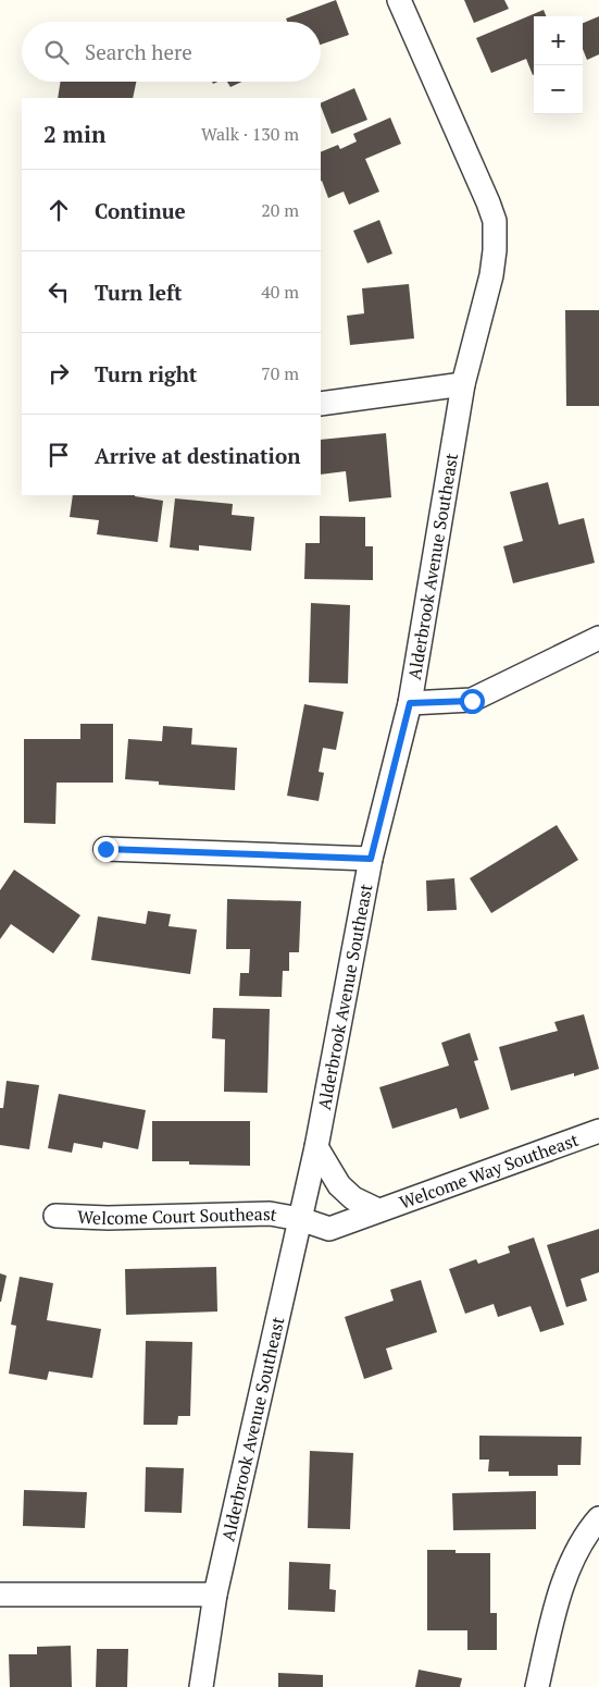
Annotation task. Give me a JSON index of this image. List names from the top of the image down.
{
  "streets": {
    "street": ["Alderbrook Avenue Southeast", "Welcome Way Southeast", "Welcome Court Southeast"]
  },
  "crossings": [
    ["Alderbrook Avenue Southeast", "Welcome Way Southeast"],
    ["Alderbrook Avenue Southeast", "Welcome Court Southeast"],
    ["Welcome Way Southeast", "Welcome Court Southeast"]
  ],
  "page": {
    "map_buttons": ["+", "−"],
    "search": "Search here",
    "heading": ["2 min", "Walk · 130 m"],
    "list": [
      ["Continue", "20 m"],
      ["Turn left", "40 m"],
      ["Turn right", "70 m"],
      "Arrive at destination"
    ]
  }
}
